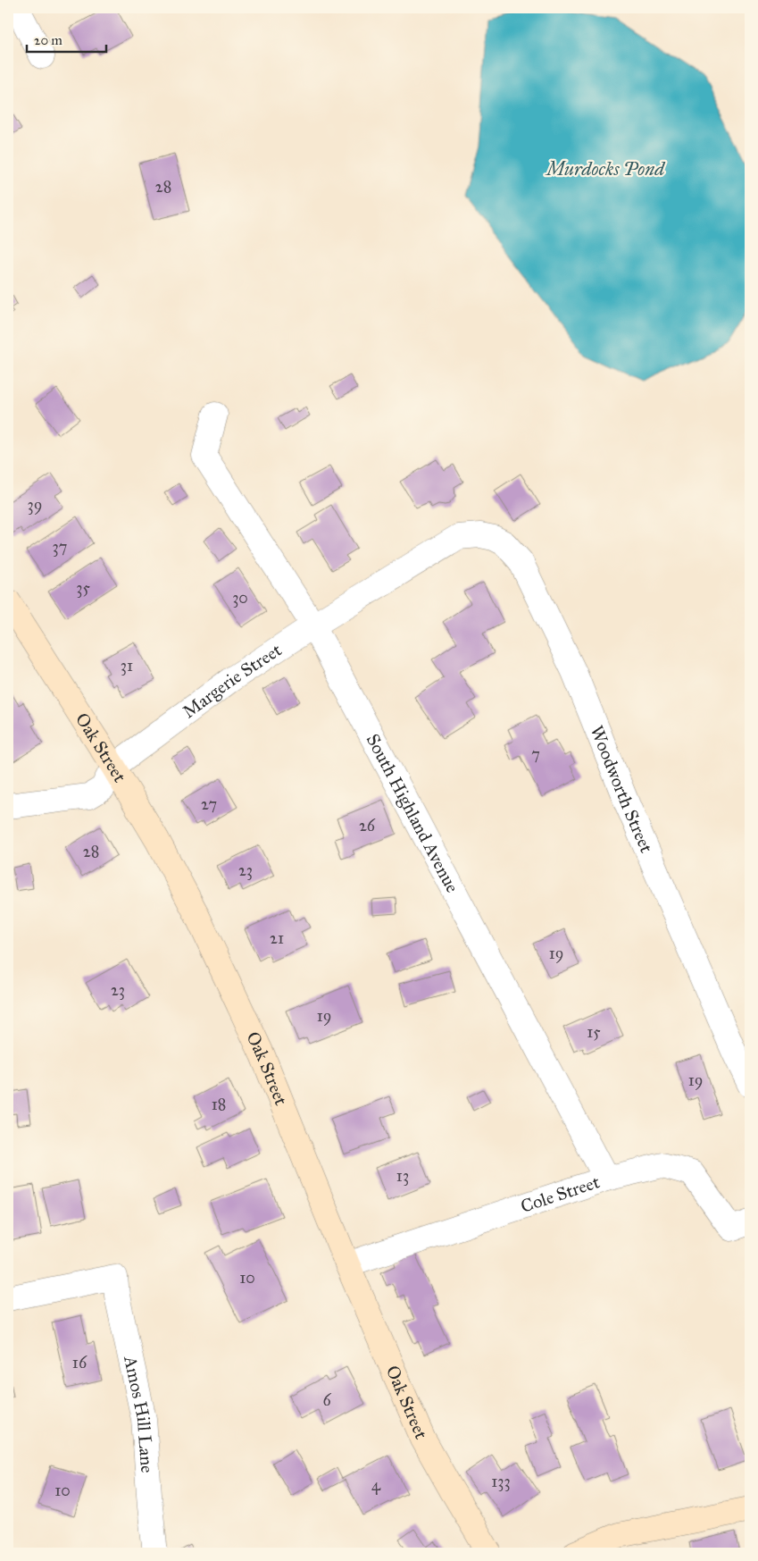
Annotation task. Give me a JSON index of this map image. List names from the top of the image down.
{
  "streets": {
    "main road": ["Oak Street"],
    "street": [
      "Margerie Street",
      "Woodworth Street",
      "South Highland Avenue",
      "Cole Street",
      "Amos Hill Lane"
    ]
  },
  "crossings": [
    ["Margerie Street", "Oak Street"],
    ["Margerie Street", "Woodworth Street"],
    ["Margerie Street", "South Highland Avenue"],
    ["Oak Street", "Cole Street"],
    ["South Highland Avenue", "Cole Street"]
  ],
  "water": ["Murdocks Pond"],
  "house_numbers": [
    "28",
    "39",
    "37",
    "35",
    "30",
    "31",
    "7",
    "27",
    "26",
    "28",
    "23",
    "21",
    "19",
    "23",
    "19",
    "15",
    "19",
    "18",
    "13",
    "10",
    "16",
    "6",
    "133",
    "4",
    "10"
  ],
  "scale_bar": "20 m"
}
